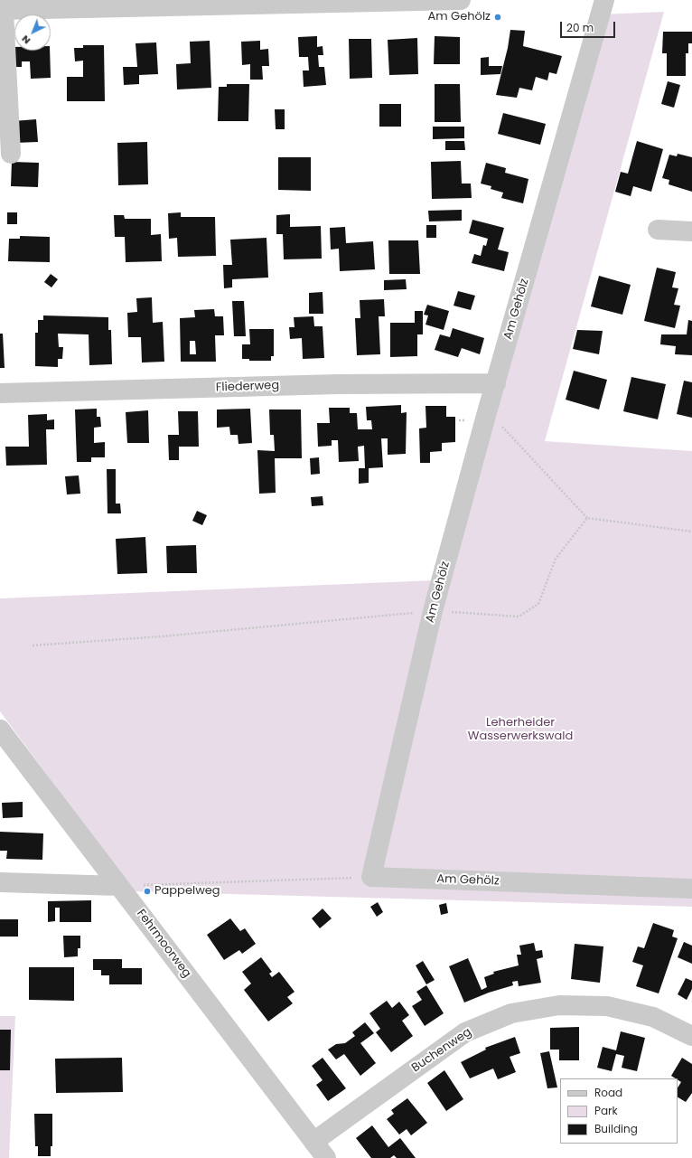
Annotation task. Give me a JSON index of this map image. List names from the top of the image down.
{
  "streets": {
    "street": [
      "Am Gehölz",
      "Fliederweg",
      "Fehrmoorweg",
      "Buchenweg"
    ]
  },
  "crossings": [
    ["Am Gehölz", "Fliederweg"],
    ["Fehrmoorweg", "Buchenweg"]
  ],
  "parks": ["Leherheider Wasserwerkswald"],
  "places": ["Am Gehölz", "Pappelweg"],
  "legend": ["Road", "Park", "Building"],
  "scale_bar": "20 m",
  "north": "bottom left"
}
